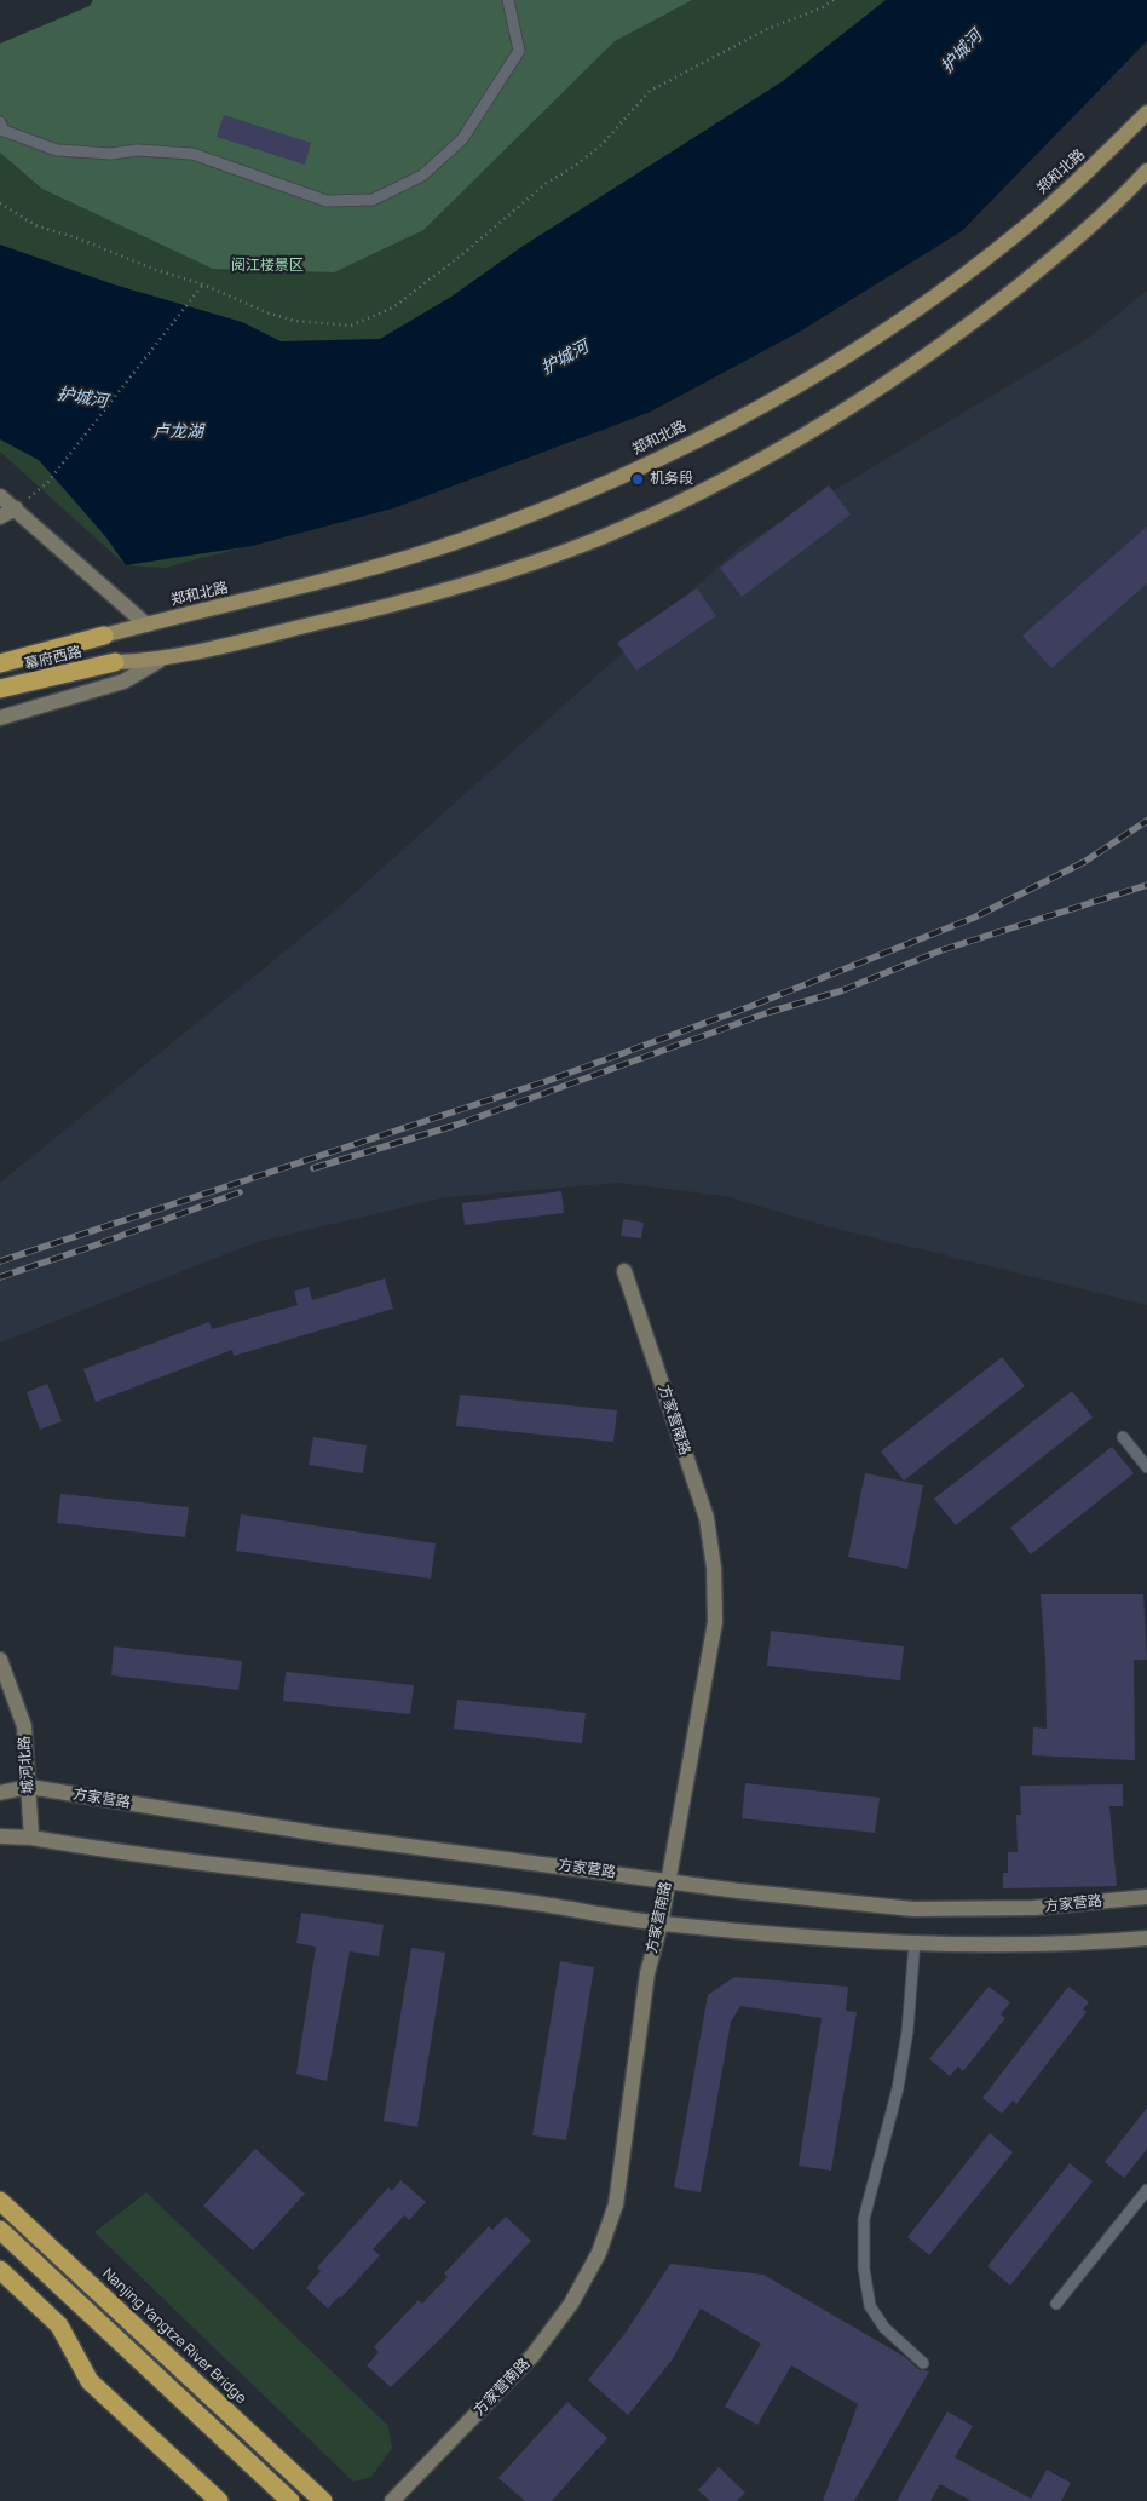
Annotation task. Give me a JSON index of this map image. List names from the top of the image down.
{
  "streets": {
    "highway": ["幕府西路", "Nanjing Yangtze River Bridge"],
    "main road": [
      "郑和北路",
      "方家营南路",
      "城河北路",
      "方家营路"
    ]
  },
  "crossings": [
    ["郑和北路", "幕府西路"],
    ["方家营南路", "方家营路"],
    ["城河北路", "方家营路"]
  ],
  "water": ["护城河", "卢龙湖"],
  "parks": ["阅江楼景区"],
  "places": ["机务段"]
}
